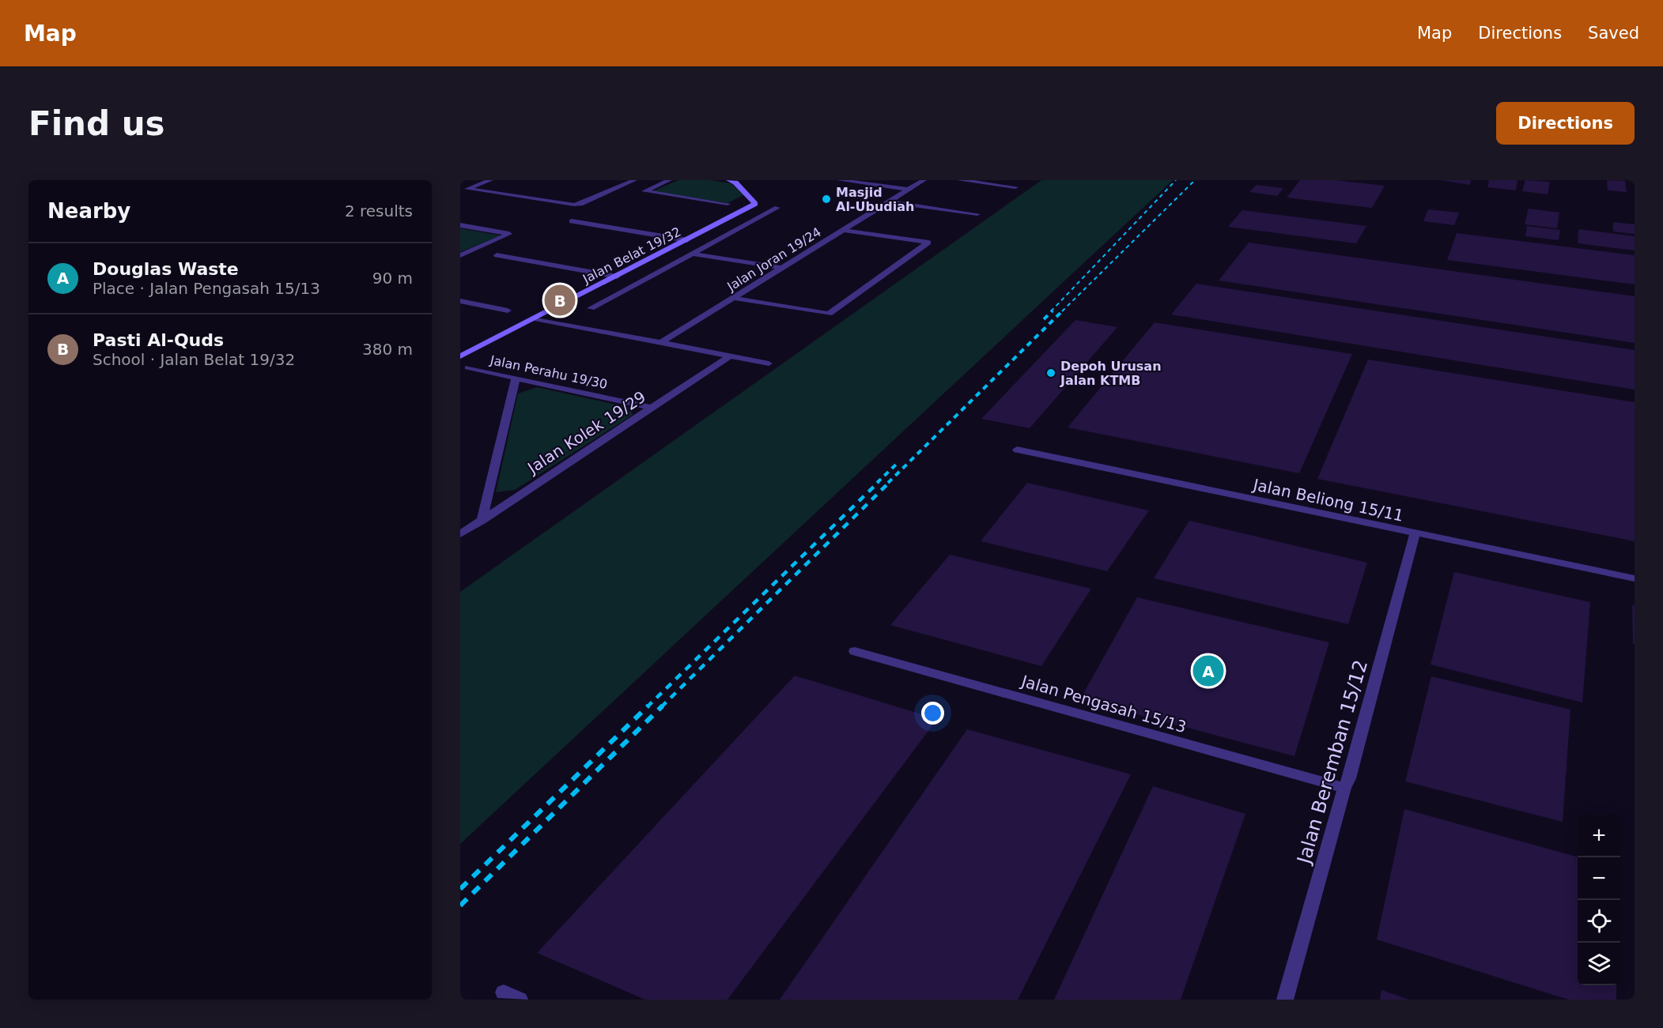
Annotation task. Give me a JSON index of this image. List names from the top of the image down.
{
  "streets": {
    "street": [
      "Jalan Belat 19/32",
      "Jalan Joran 19/24",
      "Jalan Perahu 19/30",
      "Jalan Kolek 19/29",
      "Jalan Beliong 15/11",
      "Jalan Pengasah 15/13",
      "Jalan Beremban 15/12"
    ]
  },
  "crossings": [
    ["Jalan Perahu 19/30", "Jalan Kolek 19/29"],
    ["Jalan Beliong 15/11", "Jalan Beremban 15/12"],
    ["Jalan Pengasah 15/13", "Jalan Beremban 15/12"]
  ],
  "places": ["Masjid Al-Ubudiah", "Depoh Urusan Jalan KTMB"],
  "page": {
    "header": "Map",
    "nav": ["Map", "Directions", "Saved"],
    "buttons": "Directions",
    "title": "Find us",
    "heading": ["Nearby", "2 results"],
    "list": [
      {
        "mark": "A",
        "name": "Douglas Waste",
        "note": "Place · Jalan Pengasah 15/13",
        "value": "90 m"
      },
      {
        "mark": "B",
        "name": "Pasti Al-Quds",
        "note": "School · Jalan Belat 19/32",
        "value": "380 m"
      }
    ],
    "pins": ["B", "A"],
    "map_buttons": ["+", "−"]
  }
}
